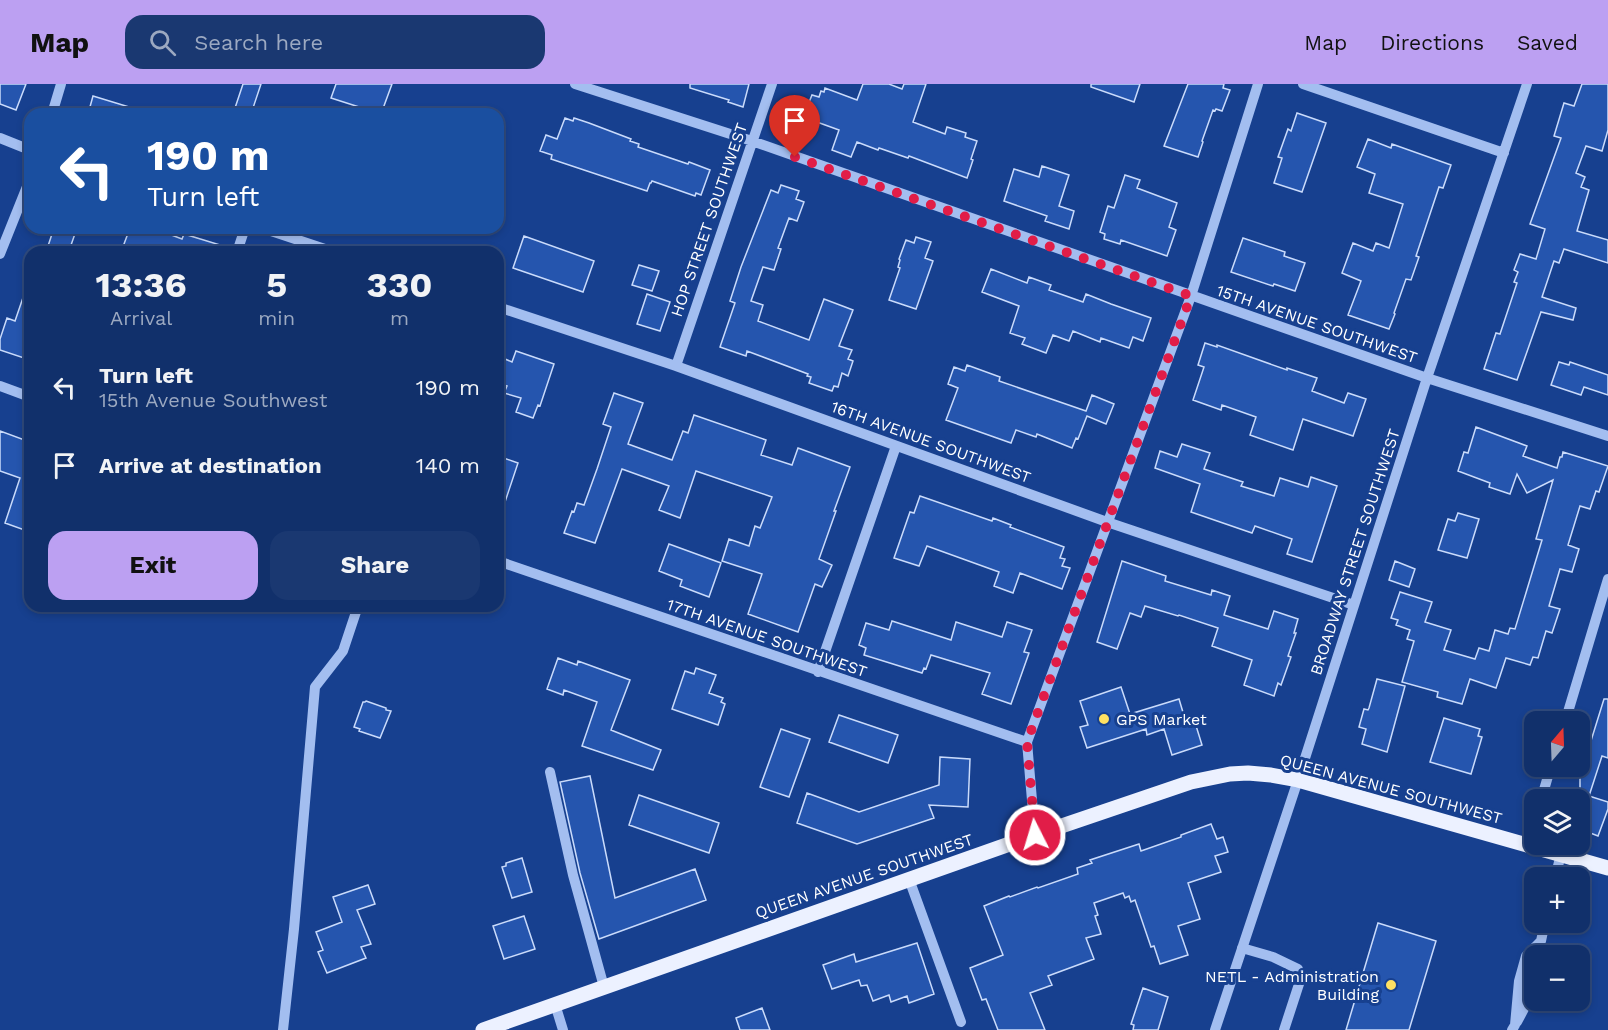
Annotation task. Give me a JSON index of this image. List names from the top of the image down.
{
  "streets": {
    "main road": ["QUEEN AVENUE SOUTHWEST"],
    "street": [
      "HOP STREET SOUTHWEST",
      "15TH AVENUE SOUTHWEST",
      "16TH AVENUE SOUTHWEST",
      "BROADWAY STREET SOUTHWEST",
      "17TH AVENUE SOUTHWEST"
    ]
  },
  "crossings": [
    ["HOP STREET SOUTHWEST", "15TH AVENUE SOUTHWEST"],
    ["HOP STREET SOUTHWEST", "16TH AVENUE SOUTHWEST"],
    ["15TH AVENUE SOUTHWEST", "BROADWAY STREET SOUTHWEST"],
    ["16TH AVENUE SOUTHWEST", "BROADWAY STREET SOUTHWEST"],
    ["BROADWAY STREET SOUTHWEST", "QUEEN AVENUE SOUTHWEST"]
  ],
  "places": ["GPS Market", "NETL - Administration Building"],
  "north": "top",
  "page": {
    "header": "Map",
    "search": "Search here",
    "nav": ["Map", "Directions", "Saved"],
    "turn": ["190 m", "Turn left"],
    "eta": [
      "13:36",
      "Arrival",
      "5",
      "min",
      "330",
      "m"
    ],
    "list": [
      {
        "name": "Turn left",
        "note": "15th Avenue Southwest",
        "value": "190 m"
      },
      {
        "name": "Arrive at destination",
        "value": "140 m"
      }
    ],
    "buttons": ["Exit", "Share"],
    "map_buttons": ["+", "−"]
  }
}
